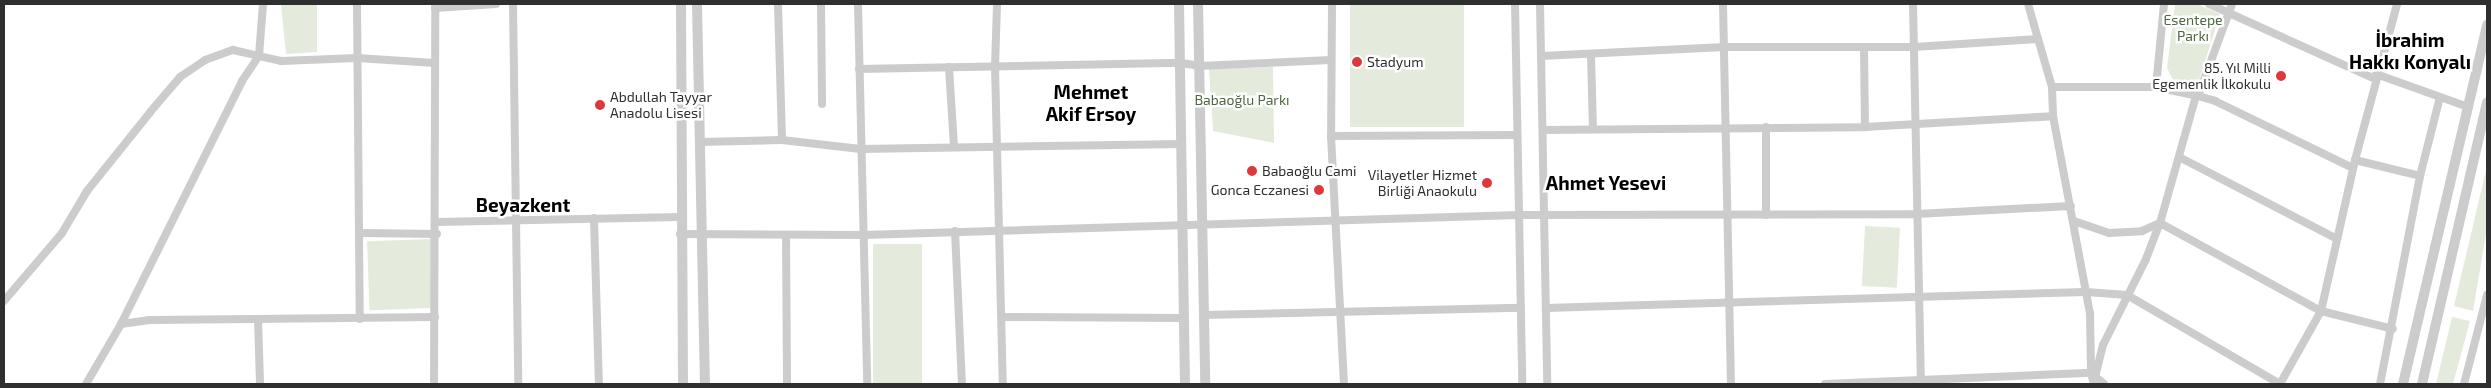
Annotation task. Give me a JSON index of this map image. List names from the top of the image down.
{
  "districts": [
    "İbrahim Hakkı Konyalı",
    "Mehmet Akif Ersoy",
    "Ahmet Yesevi",
    "Beyazkent"
  ],
  "parks": ["Esentepe Parkı", "Babaoğlu Parkı"],
  "places": [
    "Stadyum",
    "85. Yıl Milli Egemenlik İlkokulu",
    "Abdullah Tayyar Anadolu Lisesi",
    "Babaoğlu Cami",
    "Vilayetler Hizmet Birliği Anaokulu",
    "Gonca Eczanesi"
  ]
}
